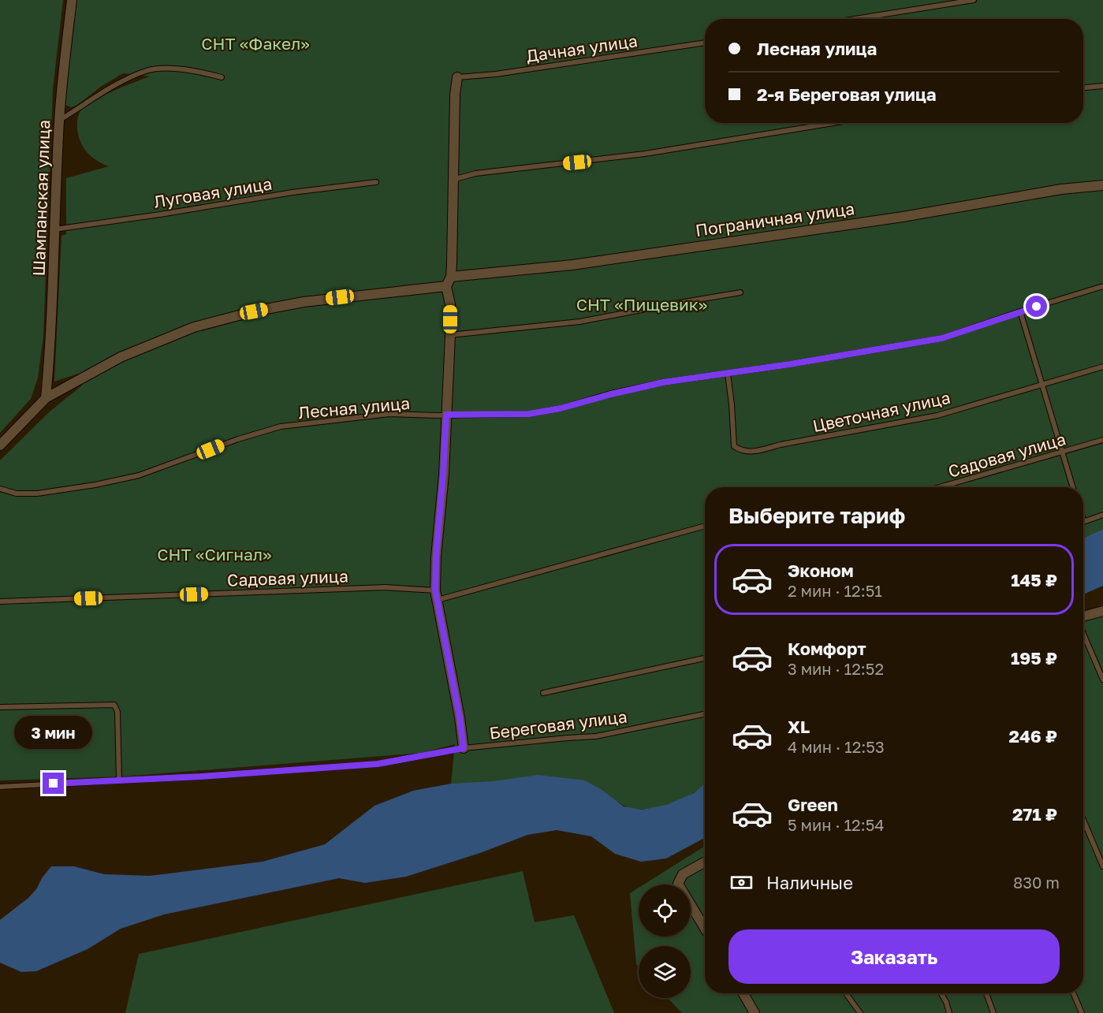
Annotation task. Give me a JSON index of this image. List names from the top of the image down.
{
  "streets": {
    "street": ["Шампанская улица", "Пограничная улица"],
    "lane": [
      "Дачная улица",
      "Луговая улица",
      "Лесная улица",
      "Цветочная улица",
      "Садовая улица",
      "Береговая улица"
    ]
  },
  "crossings": [
    ["Луговая улица", "Шампанская улица"],
    ["Лесная улица", "Цветочная улица"]
  ],
  "parks": ["СНТ «Факел»", "СНТ «Пищевик»", "СНТ «Сигнал»"],
  "page": {
    "banner": ["Лесная улица", "2-я Береговая улица"],
    "heading": "Выберите тариф",
    "list": [
      {
        "name": "Эконом",
        "note": "2 мин · 12:51",
        "value": "145 ₽"
      },
      {
        "name": "Комфорт",
        "note": "3 мин · 12:52",
        "value": "195 ₽"
      },
      {
        "name": "XL",
        "note": "4 мин · 12:53",
        "value": "246 ₽"
      },
      {
        "name": "Green",
        "note": "5 мин · 12:54",
        "value": "271 ₽"
      }
    ],
    "bubble": "3 мин",
    "pay": ["Наличные", "830 m"],
    "buttons": "Заказать"
  }
}
